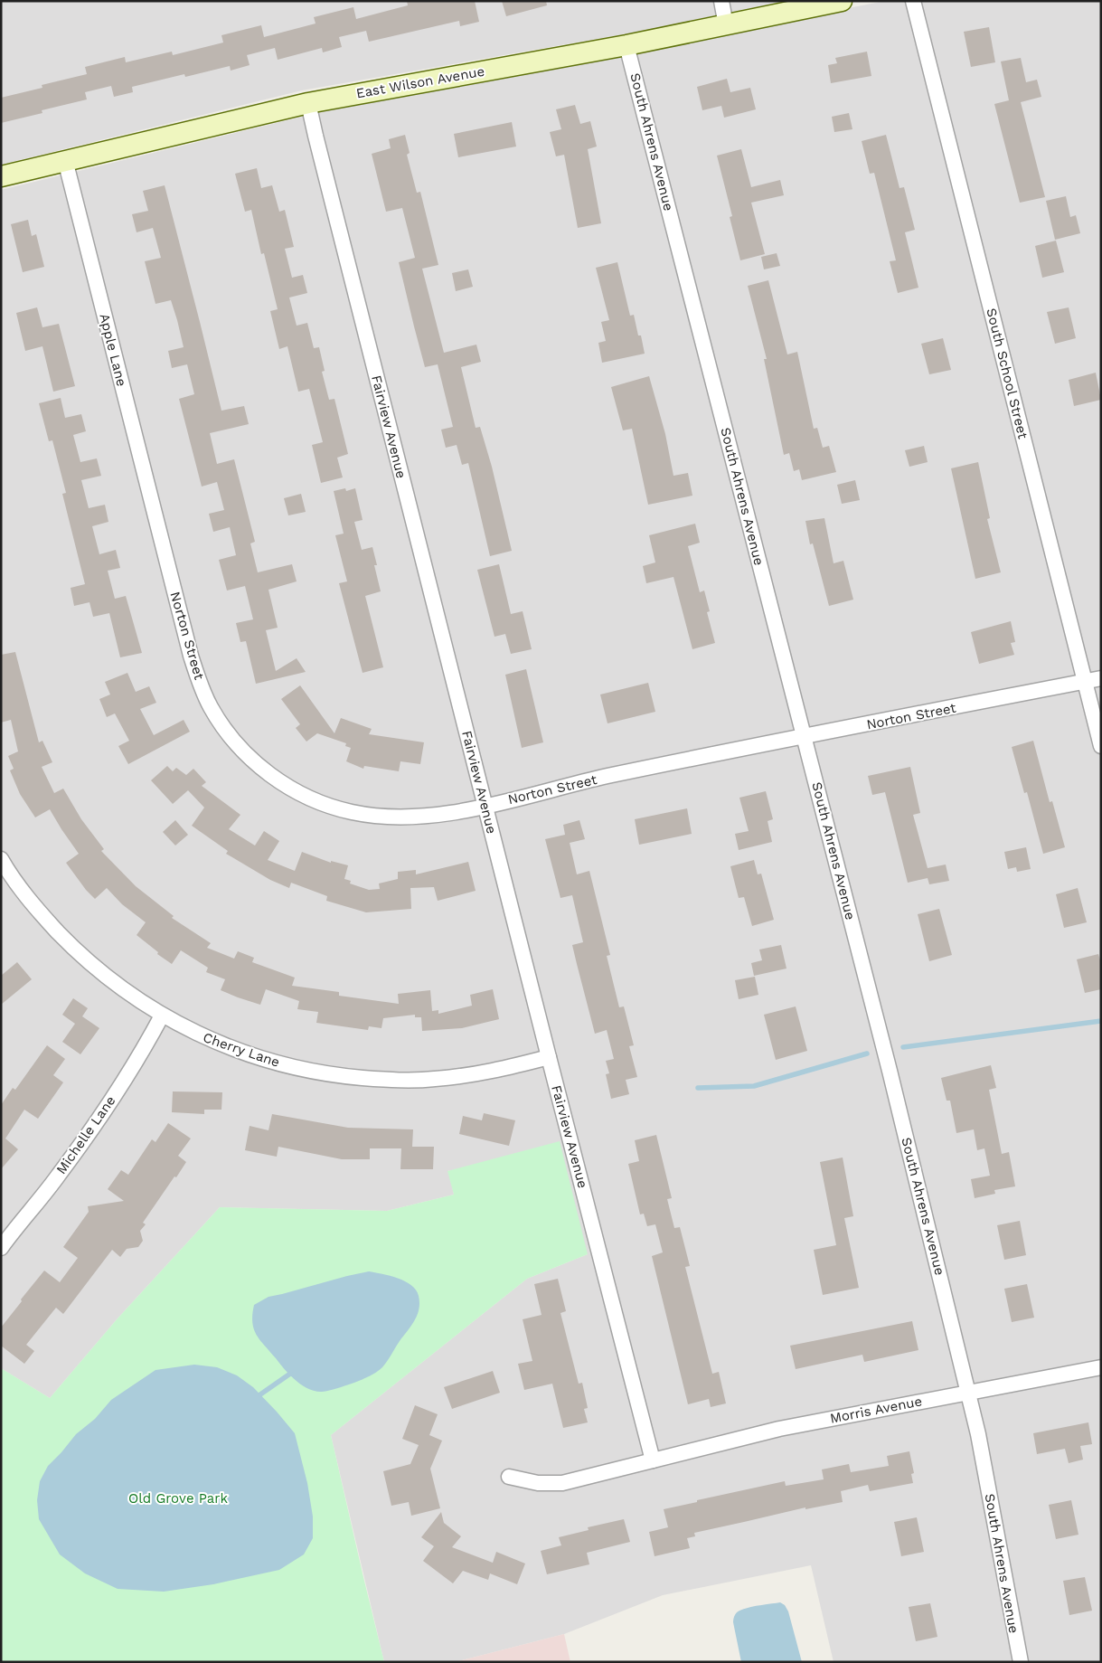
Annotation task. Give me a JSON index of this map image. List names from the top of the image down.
{
  "streets": {
    "street": [
      "East Wilson Avenue",
      "South Ahrens Avenue",
      "Apple Lane",
      "South School Street",
      "Fairview Avenue",
      "Norton Street",
      "Cherry Lane",
      "Michelle Lane",
      "Morris Avenue"
    ]
  },
  "crossings": [
    ["East Wilson Avenue", "South Ahrens Avenue"],
    ["East Wilson Avenue", "Apple Lane"],
    ["East Wilson Avenue", "Fairview Avenue"],
    ["South Ahrens Avenue", "Norton Street"],
    ["South Ahrens Avenue", "Morris Avenue"],
    ["Apple Lane", "Norton Street"],
    ["South School Street", "Norton Street"],
    ["Fairview Avenue", "Norton Street"],
    ["Fairview Avenue", "Cherry Lane"],
    ["Fairview Avenue", "Morris Avenue"],
    ["Cherry Lane", "Michelle Lane"]
  ],
  "parks": ["Old Grove Park"]
}
